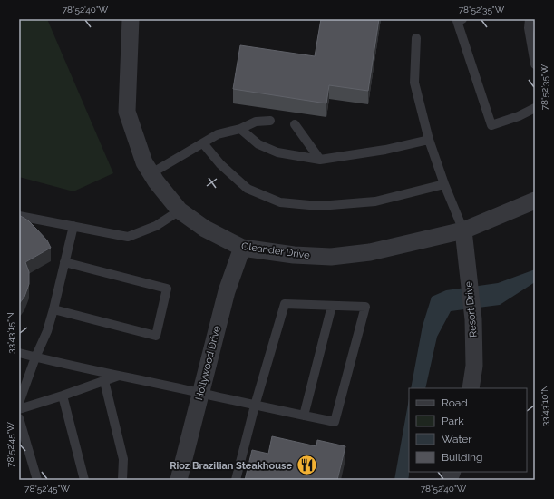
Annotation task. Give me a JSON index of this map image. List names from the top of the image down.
{
  "streets": {
    "street": ["Oleander Drive", "Resort Drive", "Hollywood Drive"]
  },
  "crossings": [
    ["Oleander Drive", "Resort Drive"],
    ["Oleander Drive", "Hollywood Drive"]
  ],
  "places": {
    "restaurant": ["Rioz Brazilian Steakhouse"]
  },
  "legend": [
    "Road",
    "Park",
    "Water",
    "Building"
  ],
  "coordinates": [
    "78°52'40\"W",
    "78°52'35\"W",
    "33°43'15\"N",
    "33°43'10\"N",
    "78°52'45\"W"
  ]
}
